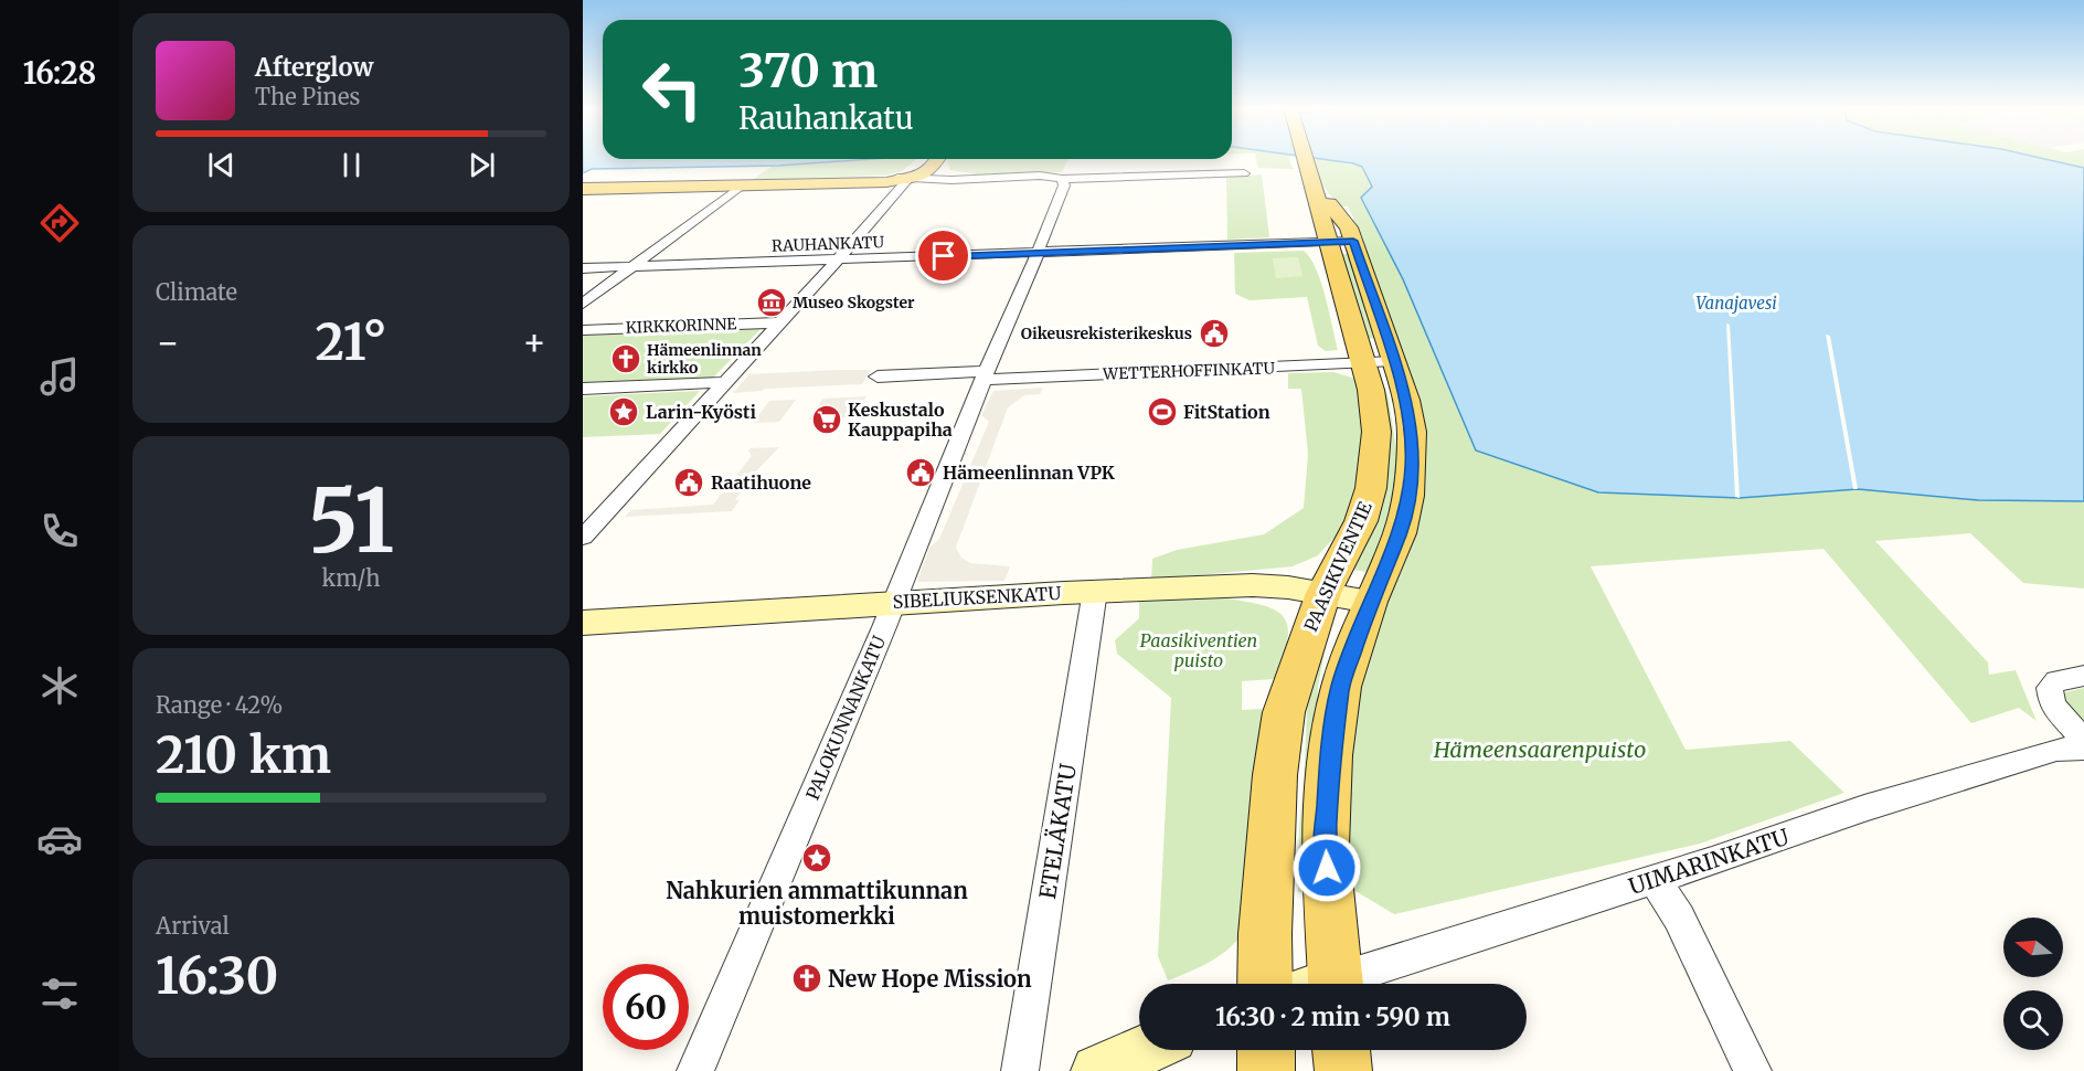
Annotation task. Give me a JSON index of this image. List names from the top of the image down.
{
  "streets": {
    "main road": ["PAASIKIVENTIE"],
    "street": [
      "RAUHANKATU",
      "KIRKKORINNE",
      "WETTERHOFFINKATU",
      "SIBELIUKSENKATU",
      "PALOKUNNANKATU",
      "ETELÄKATU",
      "UIMARINKATU"
    ]
  },
  "crossings": [
    ["RAUHANKATU", "PAASIKIVENTIE"],
    ["RAUHANKATU", "PALOKUNNANKATU"],
    ["WETTERHOFFINKATU", "PAASIKIVENTIE"],
    ["WETTERHOFFINKATU", "PALOKUNNANKATU"],
    ["PAASIKIVENTIE", "SIBELIUKSENKATU"],
    ["SIBELIUKSENKATU", "PALOKUNNANKATU"],
    ["SIBELIUKSENKATU", "ETELÄKATU"]
  ],
  "water": ["Vanajavesi"],
  "parks": ["Paasikiventien puisto", "Hämeensaarenpuisto"],
  "places": {
    "museum": ["Museo Skogster"],
    "public building": ["Oikeusrekisterikeskus", "Hämeenlinnan VPK", "Raatihuone"],
    "church": ["Hämeenlinnan kirkko", "New Hope Mission"],
    "place": ["Larin-Kyösti", "Nahkurien ammattikunnan muistomerkki"],
    "sports": ["FitStation"],
    "supermarket": ["Keskustalo Kauppapiha"]
  },
  "north": "left",
  "page": {
    "tabs": "16:28",
    "turn": ["370 m", "Rauhankatu"],
    "song": ["Afterglow", "The Pines"],
    "tile": [
      "Climate",
      ["51", "km/h"],
      ["Range · 42%", "210 km"],
      ["Arrival", "16:30"]
    ],
    "heat": ["−", "21°", "+"],
    "limit": "60",
    "trip": "16:30 · 2 min · 590 m"
  }
}
